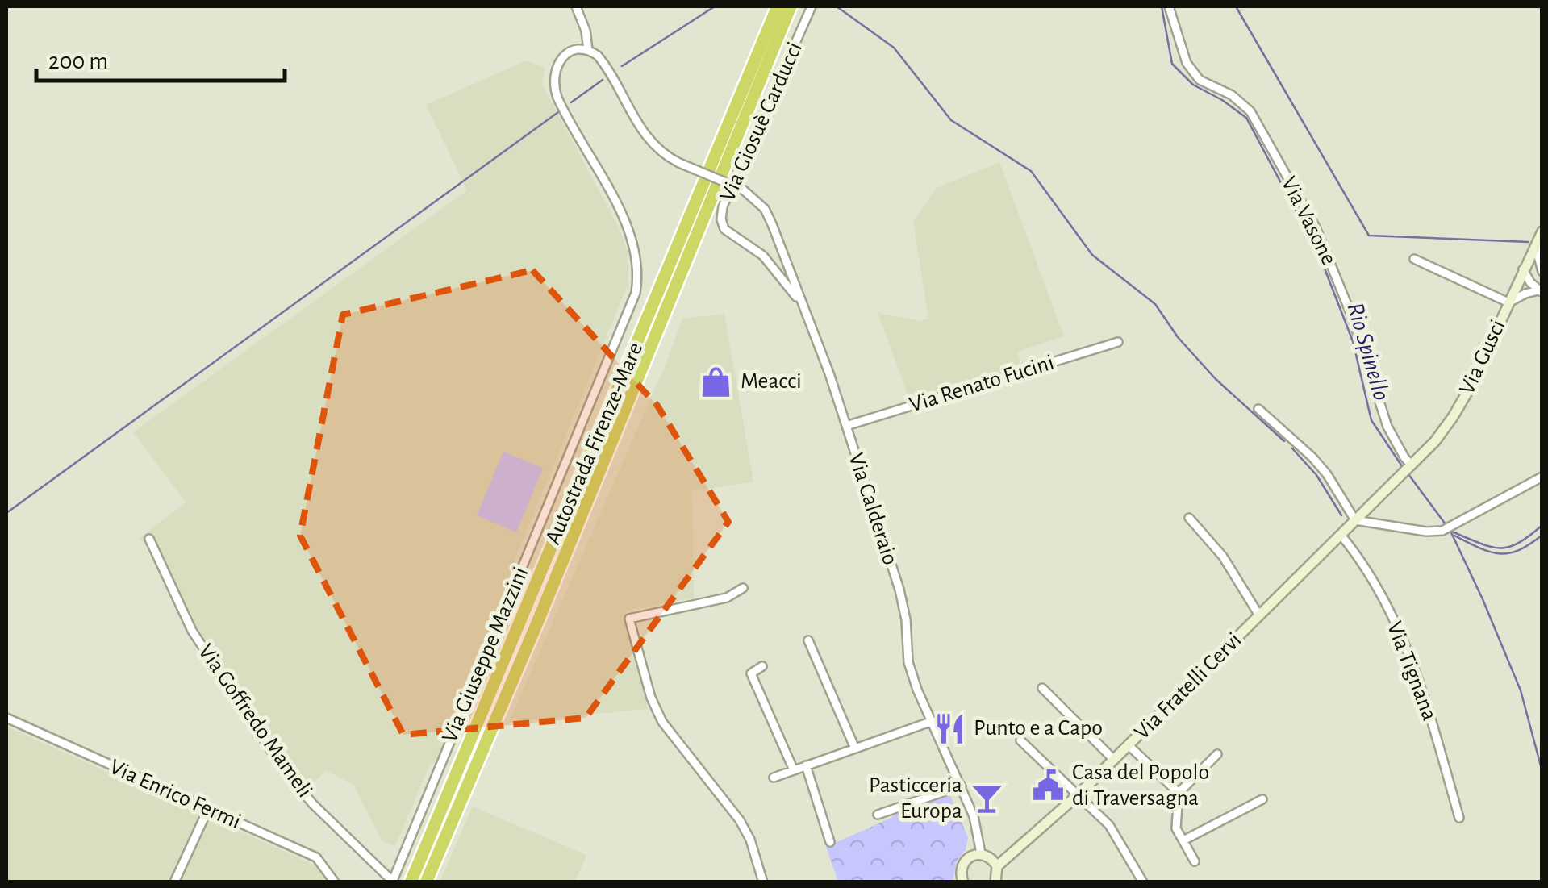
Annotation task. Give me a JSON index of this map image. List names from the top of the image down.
{
  "streets": {
    "highway": ["Autostrada Firenze-Mare"],
    "street": [
      "Via Giosuè Carducci",
      "Via Vasone",
      "Via Gusci",
      "Via Renato Fucini",
      "Via Calderaio",
      "Via Giuseppe Mazzini",
      "Via Tignana",
      "Via Fratelli Cervi",
      "Via Goffredo Mameli",
      "Via Enrico Fermi"
    ]
  },
  "crossings": [
    ["Via Giosuè Carducci", "Via Calderaio"],
    ["Via Vasone", "Via Gusci"],
    ["Via Vasone", "Via Fratelli Cervi"],
    ["Via Gusci", "Via Fratelli Cervi"],
    ["Via Renato Fucini", "Via Calderaio"],
    ["Via Calderaio", "Via Giuseppe Mazzini"],
    ["Via Giuseppe Mazzini", "Via Goffredo Mameli"],
    ["Via Tignana", "Via Fratelli Cervi"]
  ],
  "water": ["Rio Spinello"],
  "places": {
    "shop": ["Meacci"],
    "restaurant": ["Punto e a Capo"],
    "public building": ["Casa del Popolo di Traversagna"],
    "bar": ["Pasticceria Europa"]
  },
  "scale_bar": "200 m"
}
